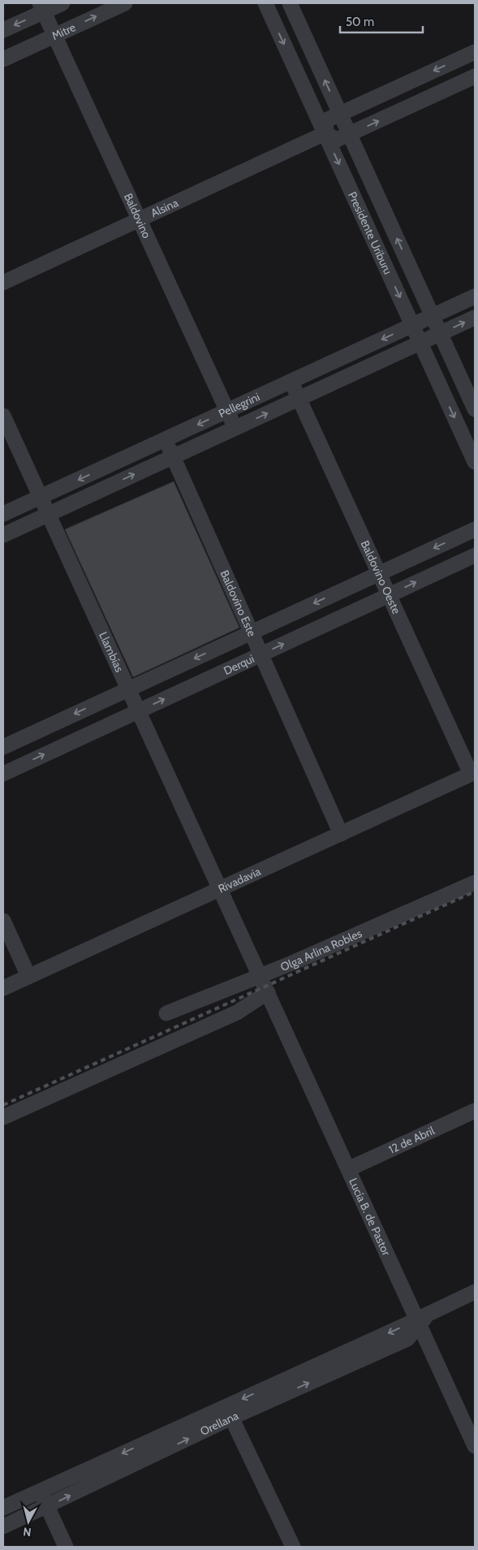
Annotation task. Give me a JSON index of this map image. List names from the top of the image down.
{
  "streets": {
    "street": [
      "Mitre",
      "Alsina",
      "Baldovino",
      "Presidente Uriburu",
      "Pellegrini",
      "Baldovino Oeste",
      "Baldovino Este",
      "Llambías",
      "Derqui",
      "Rivadavia",
      "Olga Arlina Robles",
      "12 de Abril",
      "Lucía B. de Pastor",
      "Orellana"
    ]
  },
  "crossings": [
    ["Mitre", "Baldovino"],
    ["Alsina", "Baldovino"],
    ["Alsina", "Presidente Uriburu"],
    ["Baldovino", "Pellegrini"],
    ["Presidente Uriburu", "Pellegrini"],
    ["Pellegrini", "Baldovino Oeste"],
    ["Pellegrini", "Baldovino Este"],
    ["Pellegrini", "Llambías"],
    ["Baldovino Oeste", "Derqui"],
    ["Baldovino Oeste", "Rivadavia"],
    ["Baldovino Este", "Derqui"],
    ["Baldovino Este", "Rivadavia"],
    ["Llambías", "Derqui"],
    ["Llambías", "Rivadavia"],
    ["Llambías", "Lucía B. de Pastor"],
    ["Rivadavia", "Lucía B. de Pastor"],
    ["Olga Arlina Robles", "Lucía B. de Pastor"],
    ["12 de Abril", "Lucía B. de Pastor"],
    ["Lucía B. de Pastor", "Orellana"]
  ],
  "one_way": ["Mitre"],
  "scale_bar": "50 m",
  "north": "bottom"
}
